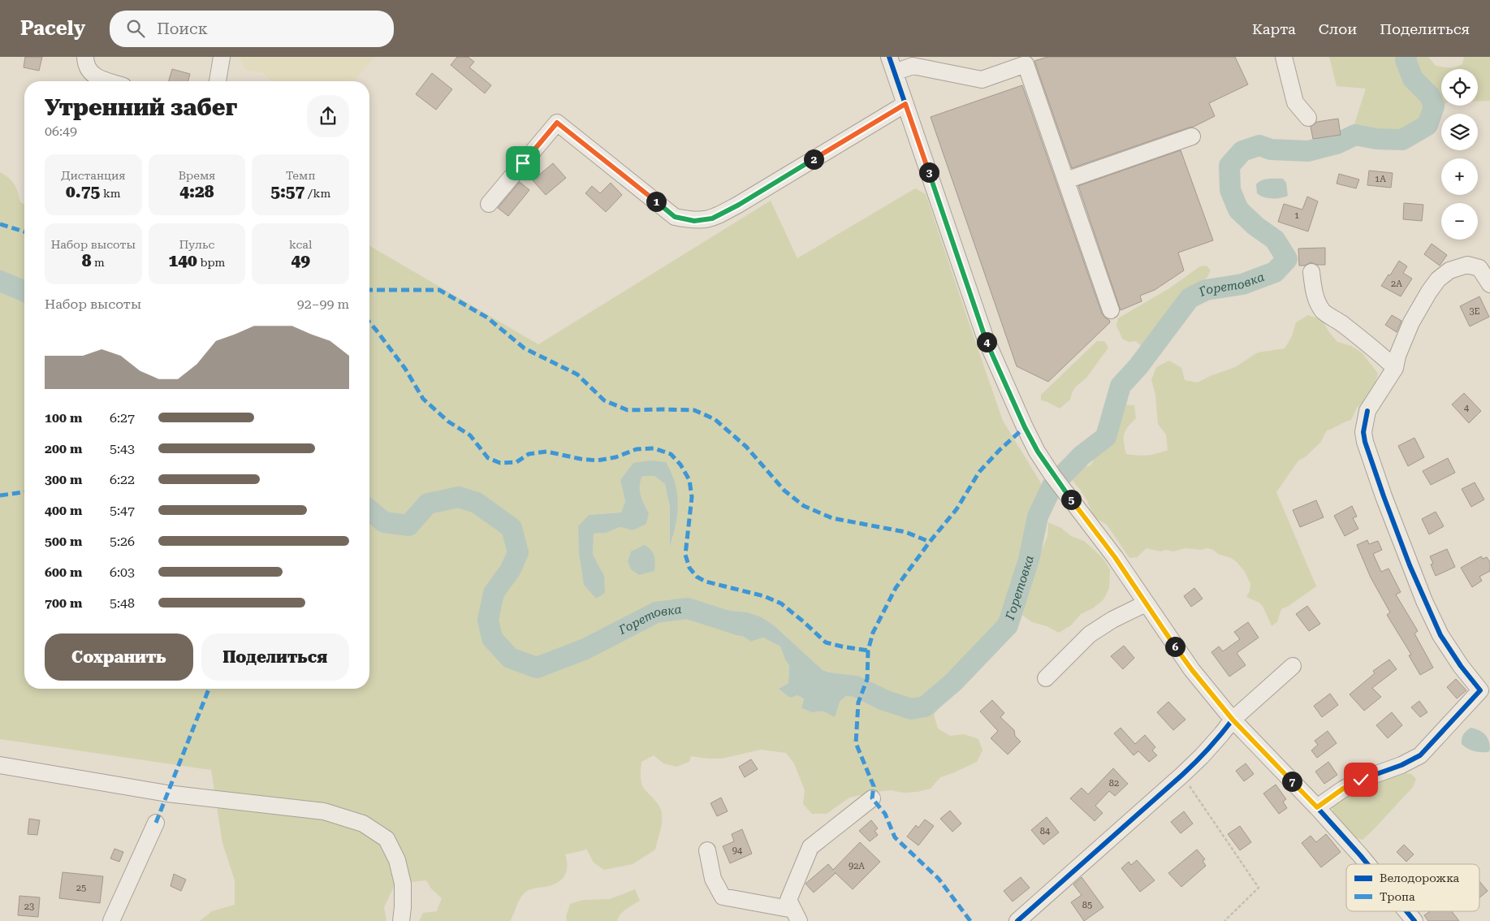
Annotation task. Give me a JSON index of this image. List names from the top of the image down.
{
  "water": ["Горетовка"],
  "house_numbers": [
    "1А",
    "1",
    "2А",
    "3Е",
    "4",
    "82",
    "84",
    "94",
    "92А",
    "25",
    "85",
    "23"
  ],
  "legend": ["Велодорожка", "Тропа"],
  "page": {
    "header": "Pacely",
    "search": "Поиск",
    "nav": ["Карта", "Слои", "Поделиться"],
    "map_buttons": ["+", "−"],
    "heading": ["Утренний забег", "06:49"],
    "pins": [
      "2",
      "3",
      "1",
      "4",
      "5",
      "6",
      "7"
    ],
    "stats": [
      ["Дистанция", "0.75 km"],
      ["Время", "4:28"],
      ["Темп", "5:57 /km"],
      ["Набор высоты", "8 m"],
      ["Пульс", "140 bpm"],
      ["kcal", "49"]
    ],
    "chart": ["Набор высоты", "92–99 m"],
    "list": [
      {
        "name": "100 m",
        "note": "6:27"
      },
      {
        "name": "200 m",
        "note": "5:43"
      },
      {
        "name": "300 m",
        "note": "6:22"
      },
      {
        "name": "400 m",
        "note": "5:47"
      },
      {
        "name": "500 m",
        "note": "5:26"
      },
      {
        "name": "600 m",
        "note": "6:03"
      },
      {
        "name": "700 m",
        "note": "5:48"
      }
    ],
    "buttons": ["Сохранить", "Поделиться"]
  }
}
